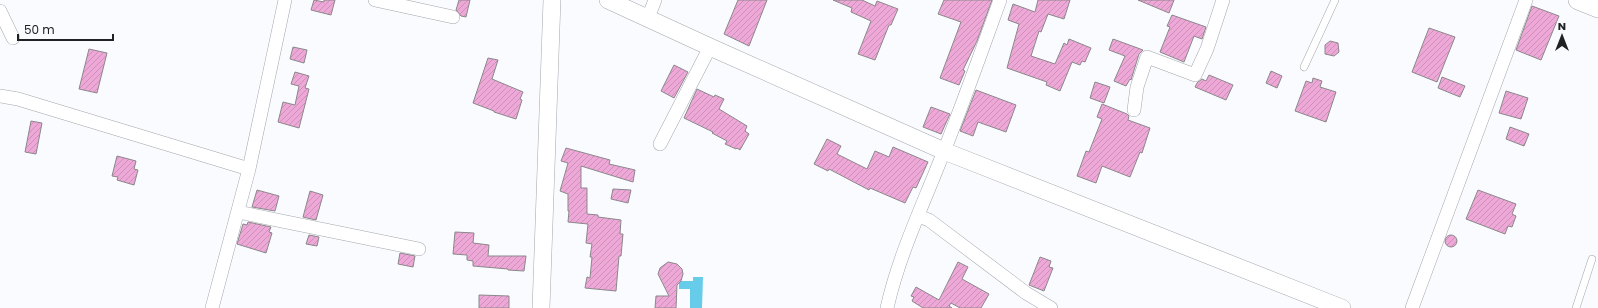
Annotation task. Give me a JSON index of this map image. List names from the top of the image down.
{
  "scale_bar": "50 m",
  "north": "top"
}
